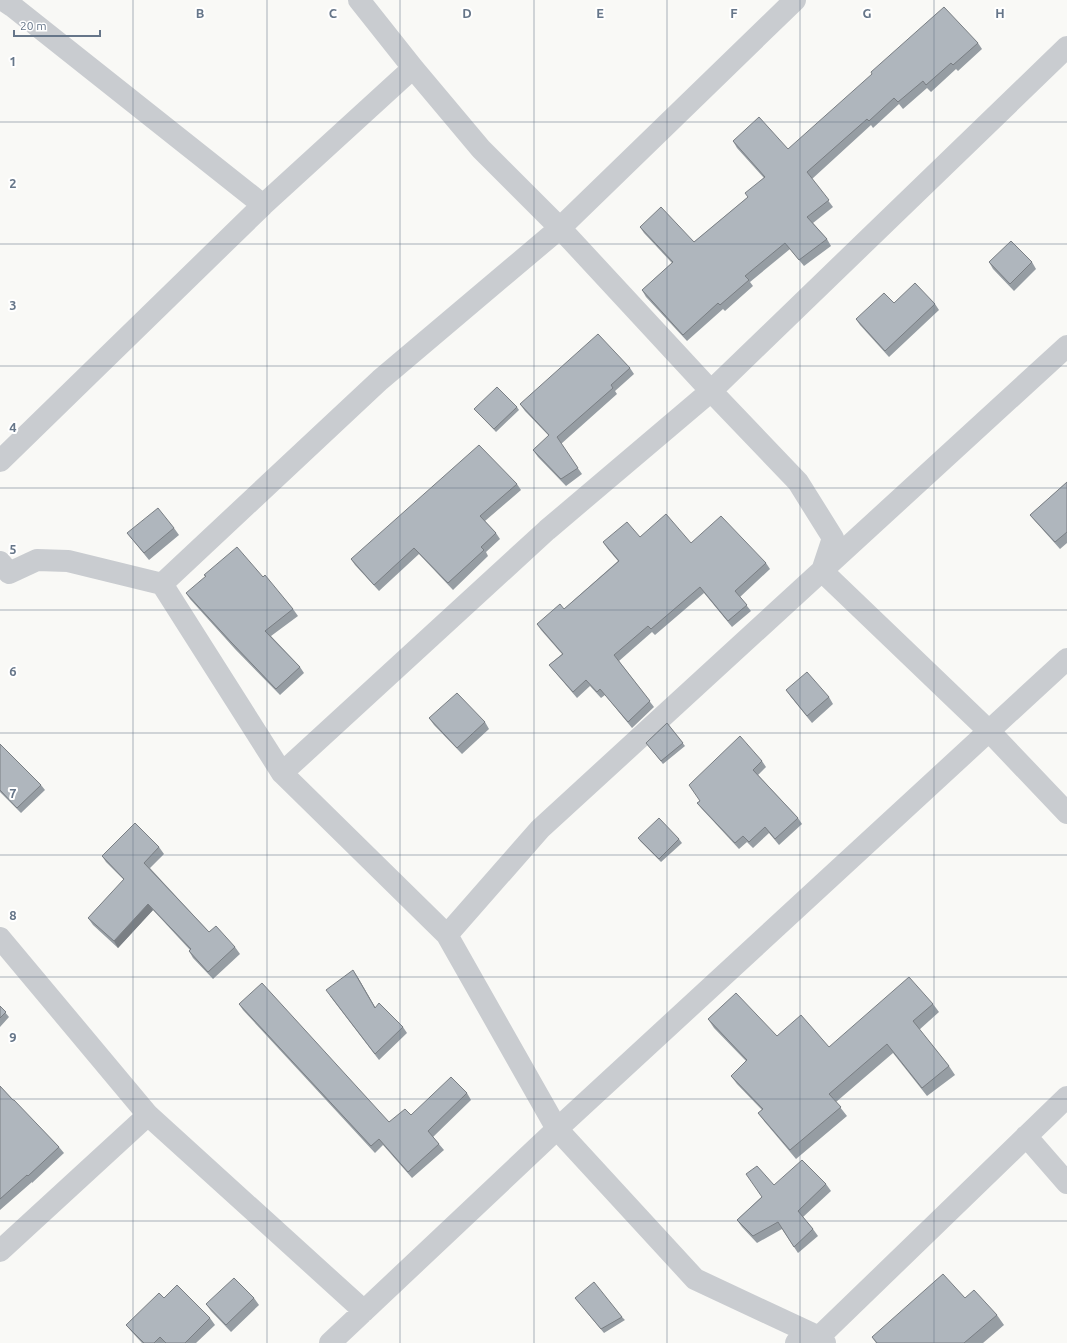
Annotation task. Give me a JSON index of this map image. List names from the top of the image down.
{
  "scale_bar": "20 m",
  "grid": {
    "columns": [
      "B",
      "C",
      "D",
      "E",
      "F",
      "G",
      "H"
    ],
    "rows": [
      "1",
      "2",
      "3",
      "4",
      "5",
      "6",
      "7",
      "8",
      "9"
    ]
  }
}
